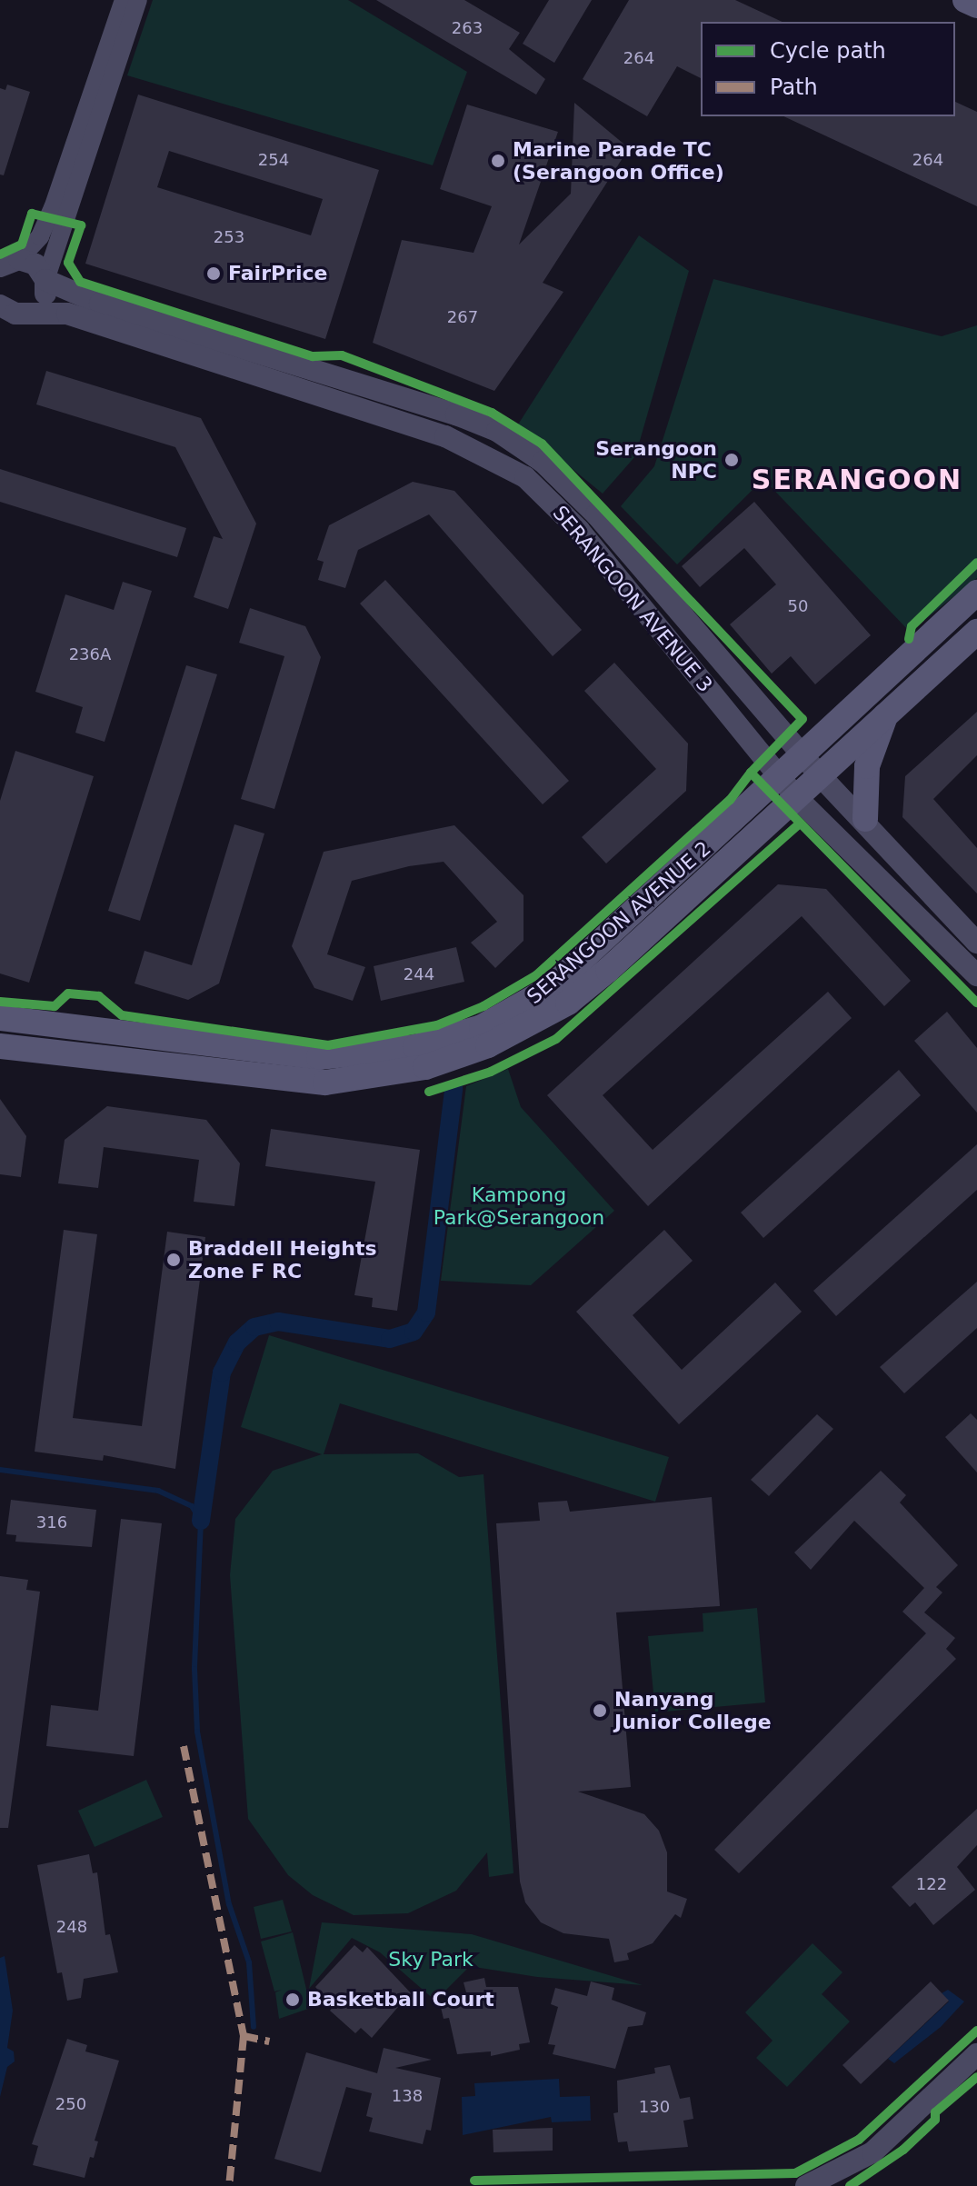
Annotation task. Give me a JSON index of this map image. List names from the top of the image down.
{
  "streets": {
    "main road": ["SERANGOON AVENUE 2"],
    "street": ["SERANGOON AVENUE 3"]
  },
  "crossings": [
    ["SERANGOON AVENUE 3", "SERANGOON AVENUE 2"]
  ],
  "districts": ["SERANGOON"],
  "parks": ["Kampong Park@Serangoon", "Sky Park"],
  "places": [
    "Marine Parade TC (Serangoon Office)",
    "FairPrice",
    "Serangoon NPC",
    "Braddell Heights Zone F RC",
    "Nanyang Junior College",
    "Basketball Court"
  ],
  "house_numbers": [
    "263",
    "264",
    "254",
    "264",
    "253",
    "267",
    "50",
    "236A",
    "244",
    "316",
    "122",
    "248",
    "138",
    "250",
    "130"
  ],
  "legend": ["Cycle path", "Path"]
}
